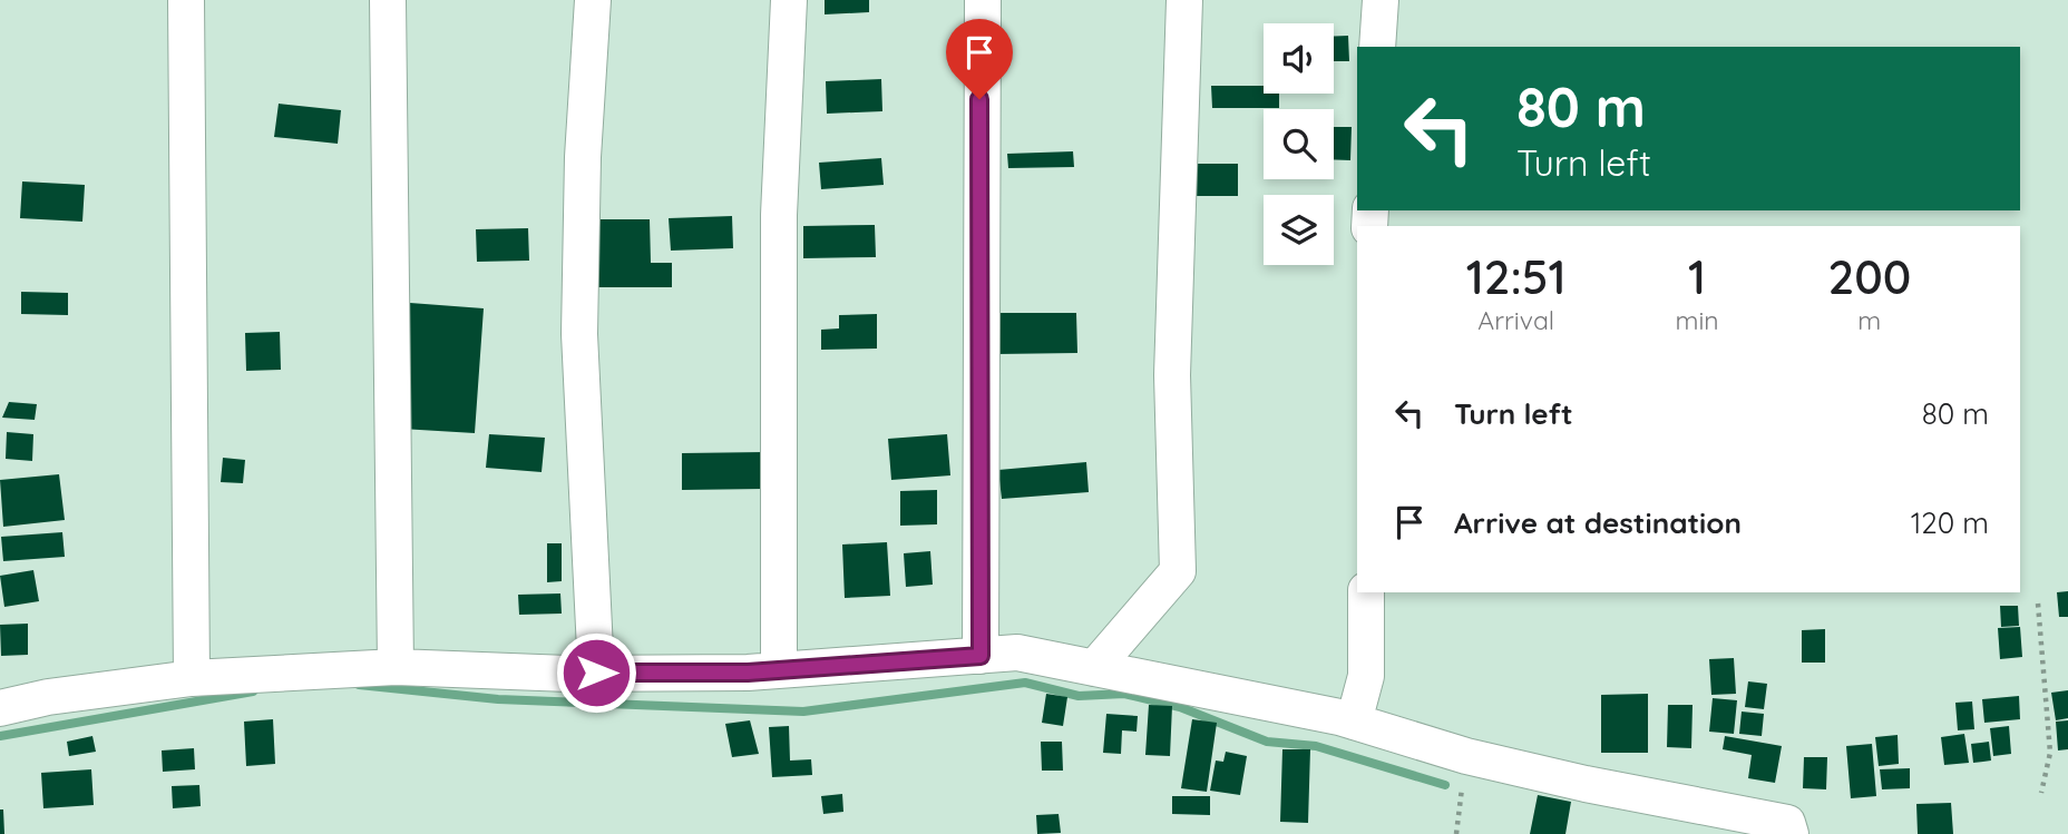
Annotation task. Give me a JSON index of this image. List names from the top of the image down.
{
  "page": {
    "turn": ["80 m", "Turn left"],
    "eta": [
      "12:51",
      "Arrival",
      "1",
      "min",
      "200",
      "m"
    ],
    "list": [
      {
        "name": "Turn left",
        "value": "80 m"
      },
      {
        "name": "Arrive at destination",
        "value": "120 m"
      }
    ]
  }
}
